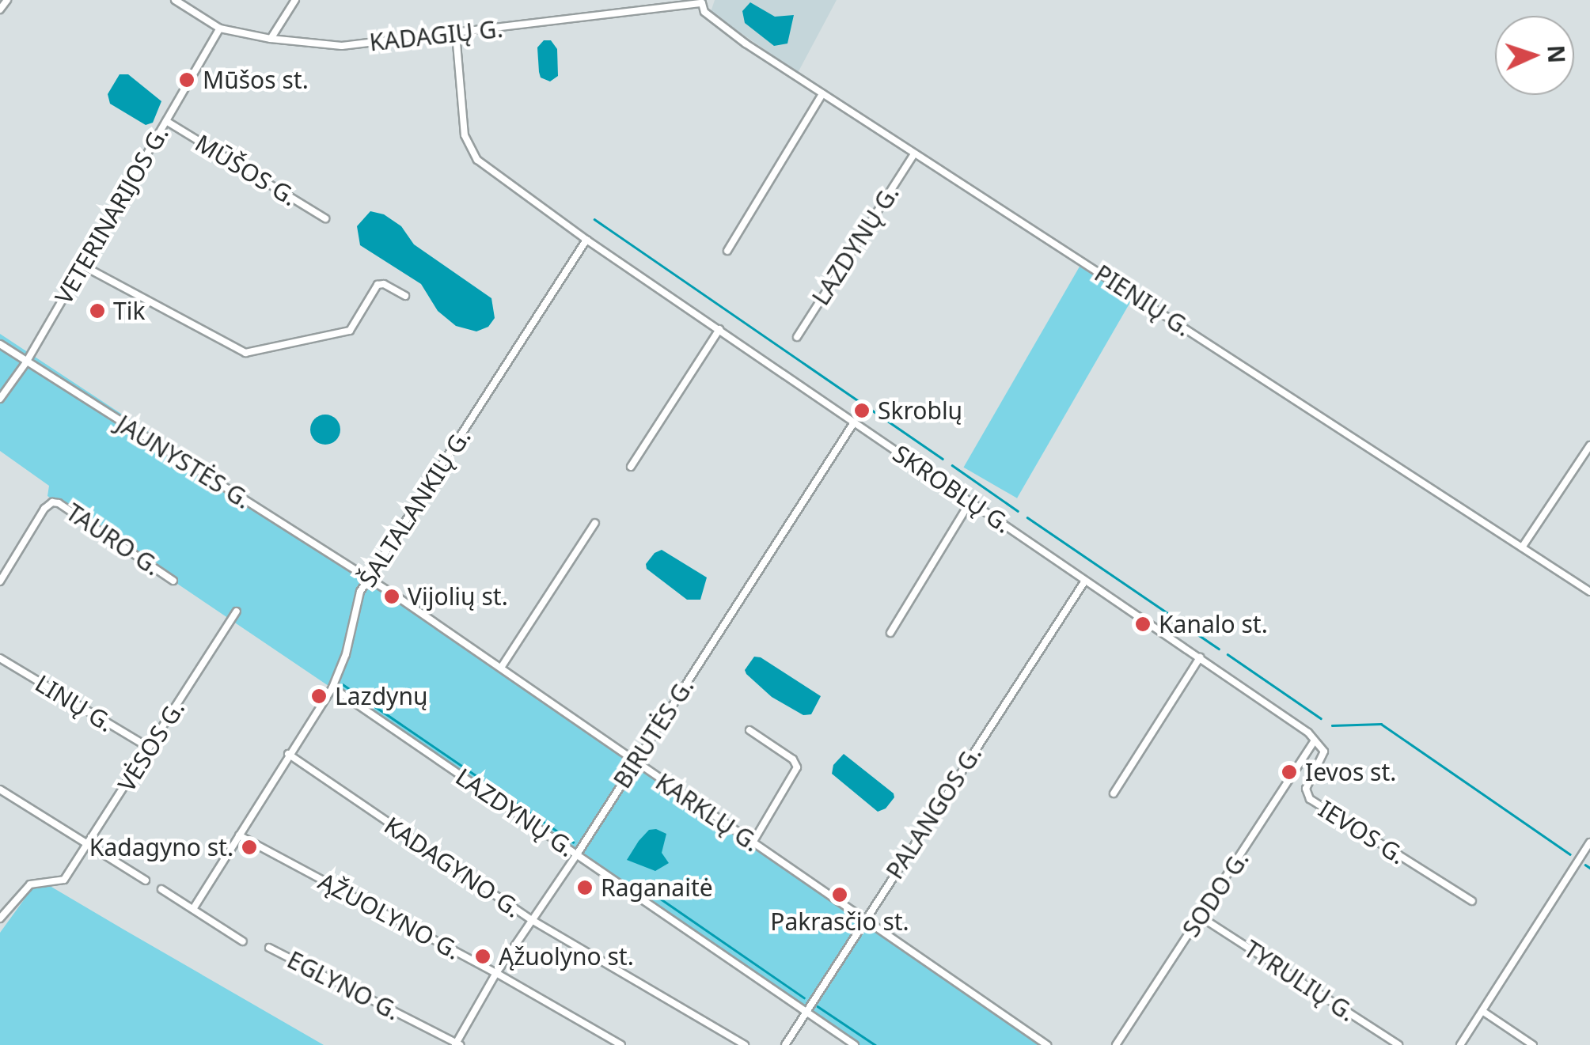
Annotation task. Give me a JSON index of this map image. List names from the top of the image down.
{
  "streets": {
    "street": [
      "KADAGIŲ G.",
      "MŪŠOS G.",
      "VETERINARIJOS G.",
      "LAZDYNŲ G.",
      "PIENIŲ G.",
      "JAUNYSTĖS G.",
      "SKROBLŲ G.",
      "ŠALTALANKIŲ G.",
      "TAURO G.",
      "LINŲ G.",
      "BIRUTĖS G.",
      "VĖSOS G.",
      "KARKLŲ G.",
      "PALANGOS G.",
      "IEVOS G.",
      "KADAGYNO G.",
      "SODO G.",
      "ĄŽUOLYNO G.",
      "TYRULIŲ G.",
      "EGLYNO G."
    ]
  },
  "crossings": [
    ["KADAGIŲ G.", "VETERINARIJOS G."],
    ["KADAGIŲ G.", "PIENIŲ G."],
    ["KADAGIŲ G.", "SKROBLŲ G."],
    ["MŪŠOS G.", "VETERINARIJOS G."],
    ["VETERINARIJOS G.", "JAUNYSTĖS G."],
    ["LAZDYNŲ G.", "PIENIŲ G."],
    ["LAZDYNŲ G.", "ŠALTALANKIŲ G."],
    ["LAZDYNŲ G.", "BIRUTĖS G."],
    ["LAZDYNŲ G.", "PALANGOS G."],
    ["JAUNYSTĖS G.", "ŠALTALANKIŲ G."],
    ["JAUNYSTĖS G.", "KARKLŲ G."],
    ["SKROBLŲ G.", "ŠALTALANKIŲ G."],
    ["SKROBLŲ G.", "BIRUTĖS G."],
    ["SKROBLŲ G.", "PALANGOS G."],
    ["SKROBLŲ G.", "IEVOS G."],
    ["SKROBLŲ G.", "SODO G."],
    ["ŠALTALANKIŲ G.", "KARKLŲ G."],
    ["ŠALTALANKIŲ G.", "KADAGYNO G."],
    ["ŠALTALANKIŲ G.", "ĄŽUOLYNO G."],
    ["LINŲ G.", "VĖSOS G."],
    ["BIRUTĖS G.", "KARKLŲ G."],
    ["BIRUTĖS G.", "KADAGYNO G."],
    ["BIRUTĖS G.", "ĄŽUOLYNO G."],
    ["BIRUTĖS G.", "EGLYNO G."],
    ["KARKLŲ G.", "PALANGOS G."],
    ["IEVOS G.", "SODO G."],
    ["SODO G.", "TYRULIŲ G."]
  ],
  "places": [
    "Mūšos st.",
    "Tik",
    "Skroblų",
    "Vijolių st.",
    "Kanalo st.",
    "Lazdynų",
    "Ievos st.",
    "Kadagyno st.",
    "Raganaitė",
    "Pakrasčio st.",
    "Ąžuolyno st."
  ],
  "north": "right"
}
